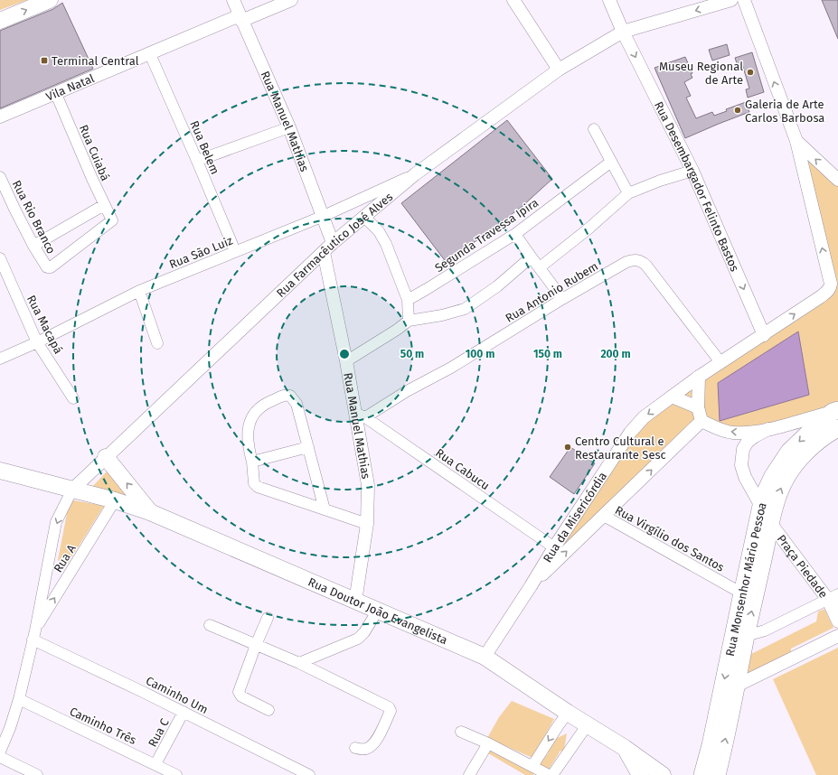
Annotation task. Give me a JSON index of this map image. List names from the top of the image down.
{
  "streets": {
    "highway": ["Rua Monsenhor Mário Pessoa"],
    "main road": ["Rua Doutor João Evangelista"],
    "street": [
      "Vila Natal",
      "Rua Manuel Mathias",
      "Rua Belem",
      "Rua Cuiabá",
      "Rua Desembargador Felinto Bastos",
      "Rua Rio Branco",
      "Segunda Travessa Ipira",
      "Rua Farmacêutico José Alves",
      "Rua São Luiz",
      "Rua Antonio Rubem",
      "Rua Macapá",
      "Rua Cabucu",
      "Rua da Misericórdia",
      "Rua Virgílio dos Santos",
      "Rua A",
      "Praça Piedade",
      "Caminho Um",
      "Caminho Três",
      "Rua C"
    ]
  },
  "crossings": [
    ["Vila Natal", "Rua Manuel Mathias"],
    ["Vila Natal", "Rua Belem"],
    ["Vila Natal", "Rua Cuiabá"],
    ["Rua Manuel Mathias", "Rua Farmacêutico José Alves"],
    ["Rua Manuel Mathias", "Rua São Luiz"],
    ["Rua Manuel Mathias", "Rua Antonio Rubem"],
    ["Rua Manuel Mathias", "Rua Cabucu"],
    ["Rua Manuel Mathias", "Rua Doutor João Evangelista"],
    ["Rua Belem", "Rua São Luiz"],
    ["Rua Cuiabá", "Rua Rio Branco"],
    ["Rua Desembargador Felinto Bastos", "Rua Farmacêutico José Alves"],
    ["Rua Desembargador Felinto Bastos", "Rua da Misericórdia"],
    ["Rua Farmacêutico José Alves", "Rua São Luiz"],
    ["Rua Farmacêutico José Alves", "Rua A"],
    ["Rua Farmacêutico José Alves", "Rua Doutor João Evangelista"],
    ["Rua São Luiz", "Rua Macapá"],
    ["Rua Antonio Rubem", "Rua Cabucu"],
    ["Rua Antonio Rubem", "Rua da Misericórdia"],
    ["Rua Cabucu", "Rua da Misericórdia"],
    ["Rua da Misericórdia", "Rua Virgílio dos Santos"],
    ["Rua da Misericórdia", "Rua Doutor João Evangelista"],
    ["Rua Virgílio dos Santos", "Rua Monsenhor Mário Pessoa"],
    ["Rua A", "Rua Doutor João Evangelista"],
    ["Rua A", "Caminho Um"],
    ["Rua A", "Caminho Três"],
    ["Praça Piedade", "Rua Monsenhor Mário Pessoa"],
    ["Caminho Um", "Rua C"],
    ["Caminho Três", "Rua C"]
  ],
  "one_way": ["Rua Desembargador Felinto Bastos"],
  "places": {
    "transit": ["Terminal Central"],
    "other": ["Museu Regional de Arte", "Galeria de Arte Carlos Barbosa", "Centro Cultural e Restaurante Sesc"]
  },
  "rings": [
    "50 m",
    "100 m",
    "150 m",
    "200 m"
  ]
}
